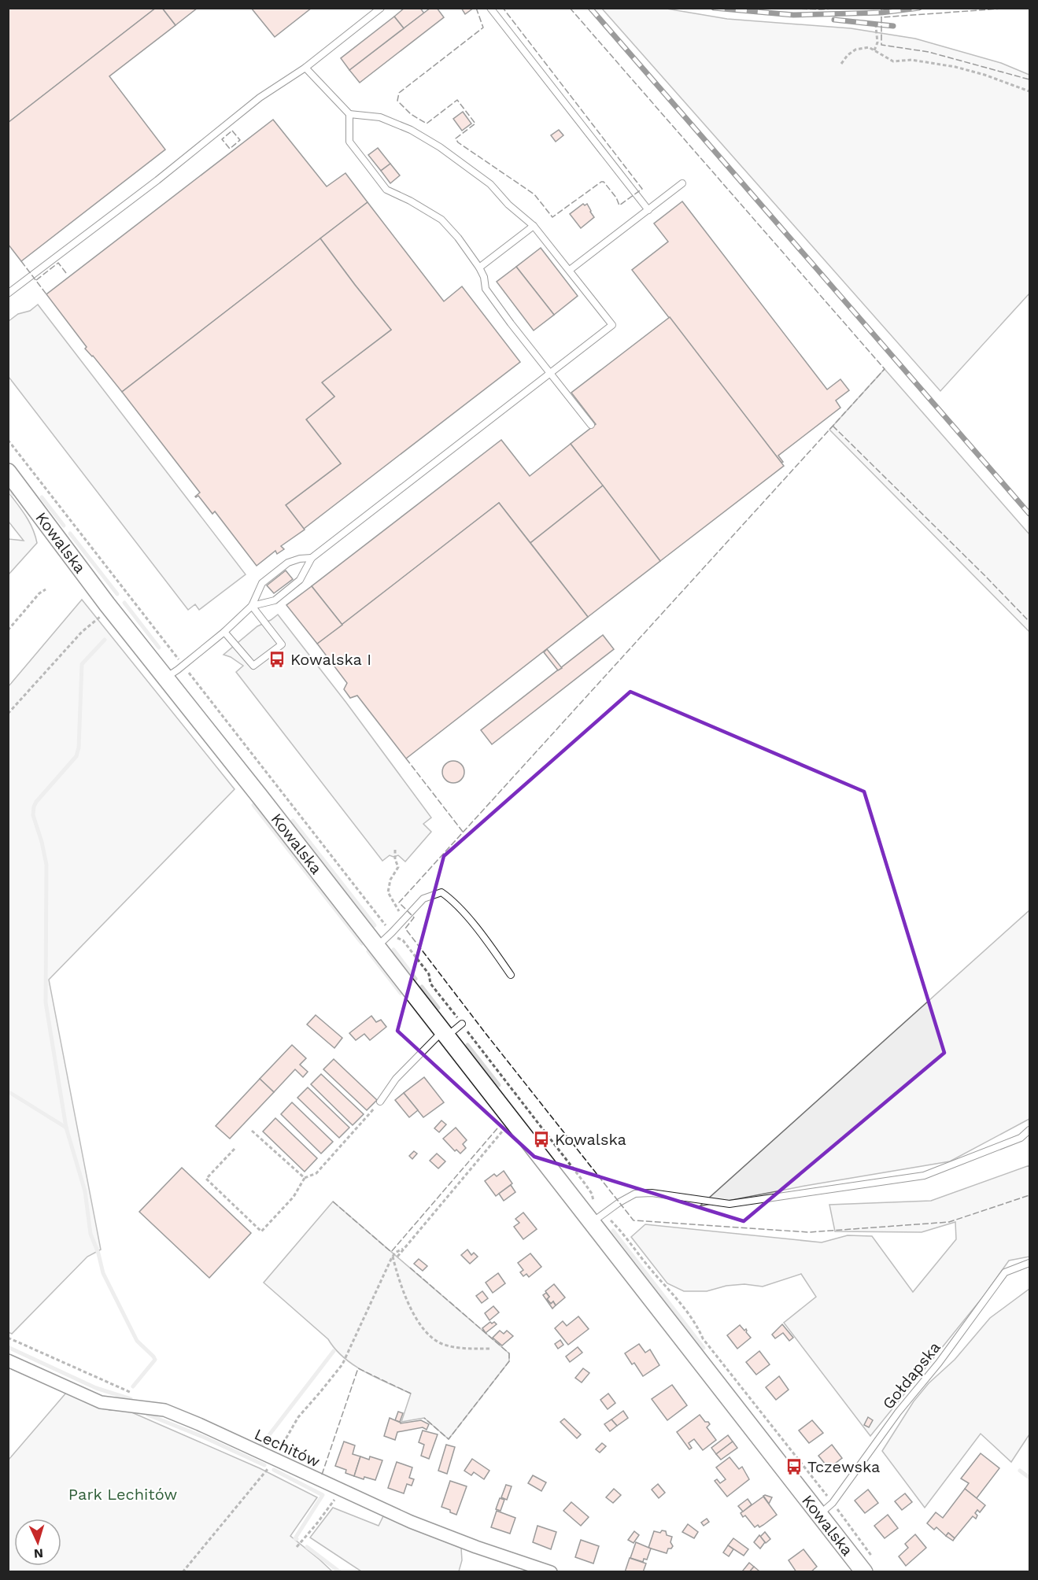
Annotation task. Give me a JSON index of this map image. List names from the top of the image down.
{
  "streets": {
    "street": ["Kowalska", "Lechitów"],
    "lane": ["Gołdapska"]
  },
  "crossings": [
    ["Kowalska", "Gołdapska"]
  ],
  "parks": ["Park Lechitów"],
  "places": {
    "bus stop": ["Kowalska I", "Kowalska", "Tczewska"]
  },
  "north": "bottom"
}
